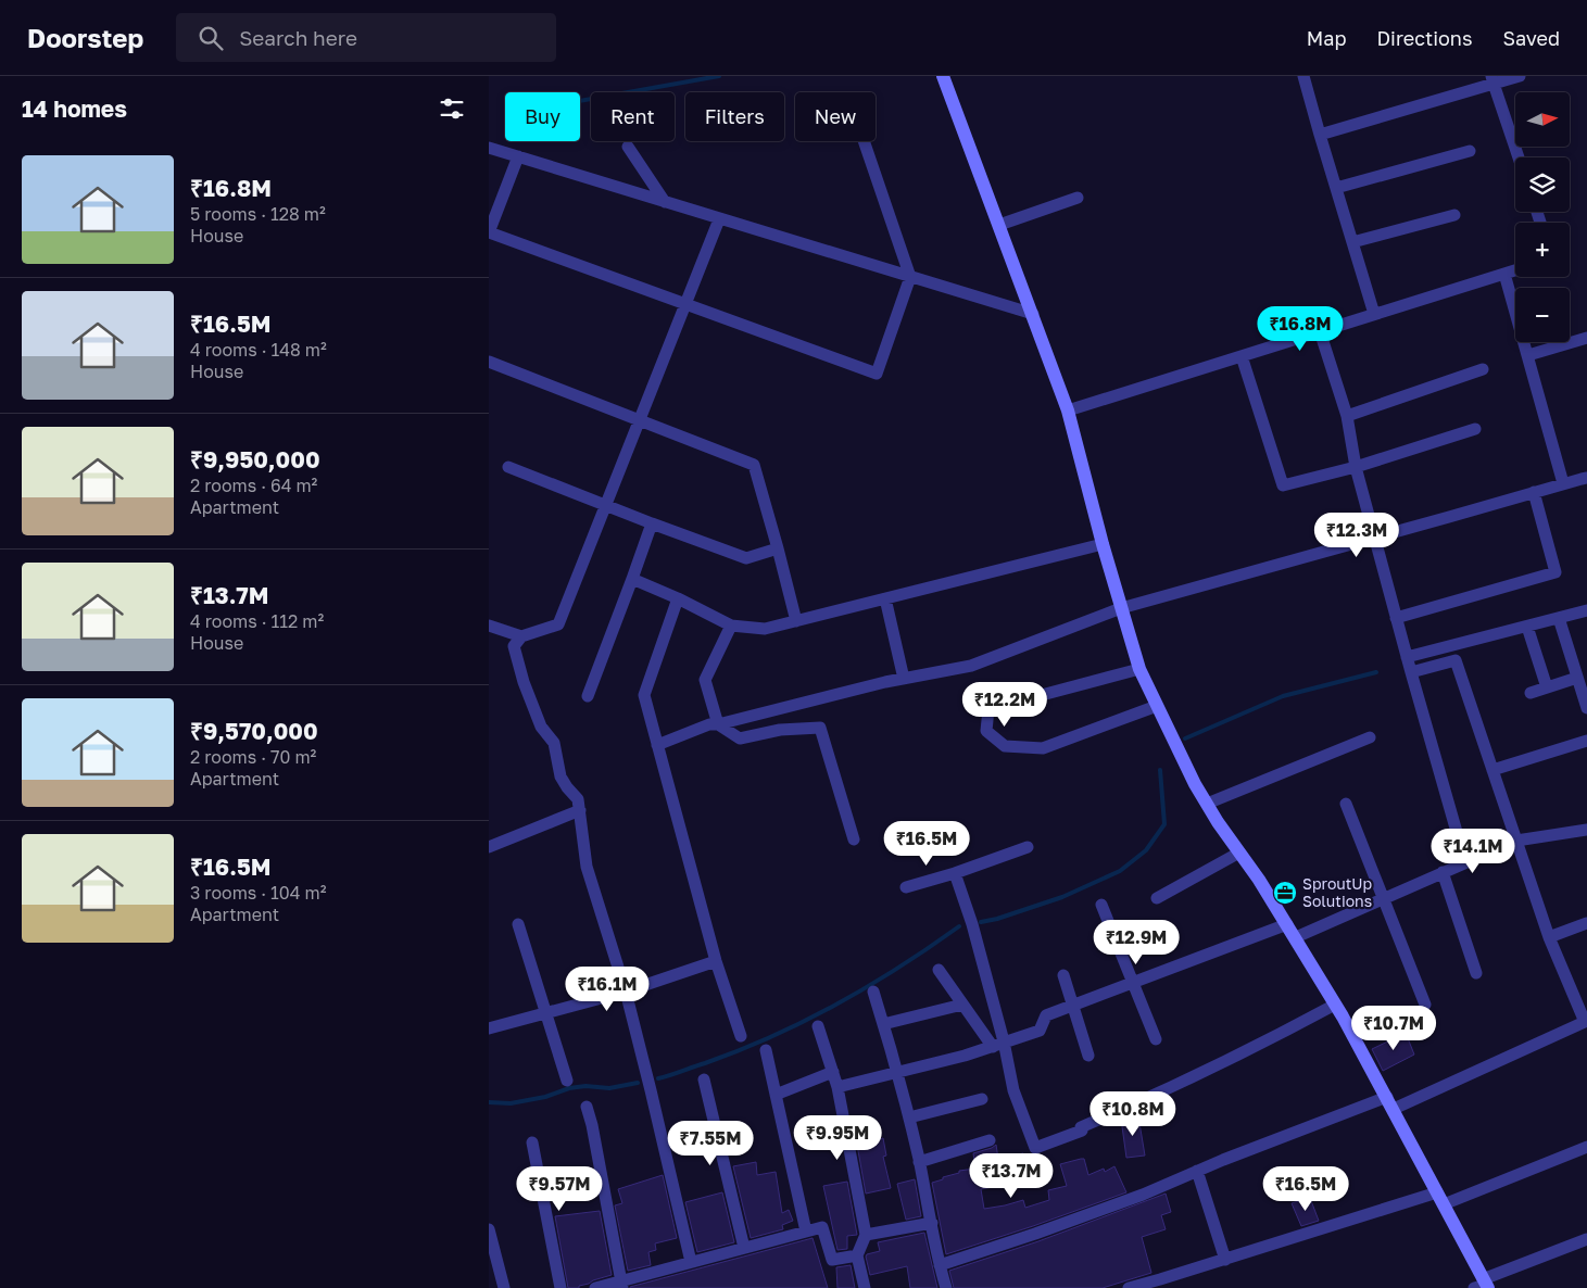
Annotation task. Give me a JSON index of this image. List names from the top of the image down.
{
  "places": {
    "office": ["SproutUp Solutions"]
  },
  "north": "right",
  "page": {
    "header": "Doorstep",
    "search": "Search here",
    "nav": ["Map", "Directions", "Saved"],
    "heading": "14 homes",
    "map_buttons": ["+", "−"],
    "chip": [
      "Buy",
      "Rent",
      "Filters",
      "New"
    ],
    "list": [
      {
        "name": "₹16.8M",
        "note": "5 rooms · 128 m² · House"
      },
      {
        "name": "₹16.5M",
        "note": "4 rooms · 148 m² · House"
      },
      {
        "name": "₹9,950,000",
        "note": "2 rooms · 64 m² · Apartment"
      },
      {
        "name": "₹13.7M",
        "note": "4 rooms · 112 m² · House"
      },
      {
        "name": "₹9,570,000",
        "note": "2 rooms · 70 m² · Apartment"
      },
      {
        "name": "₹16.5M",
        "note": "3 rooms · 104 m² · Apartment"
      }
    ],
    "price": [
      "₹16.8M",
      "₹12.3M",
      "₹12.2M",
      "₹16.5M",
      "₹14.1M",
      "₹12.9M",
      "₹16.1M",
      "₹10.7M",
      "₹10.8M",
      "₹9.95M",
      "₹7.55M",
      "₹13.7M",
      "₹9.57M",
      "₹16.5M"
    ]
  }
}
